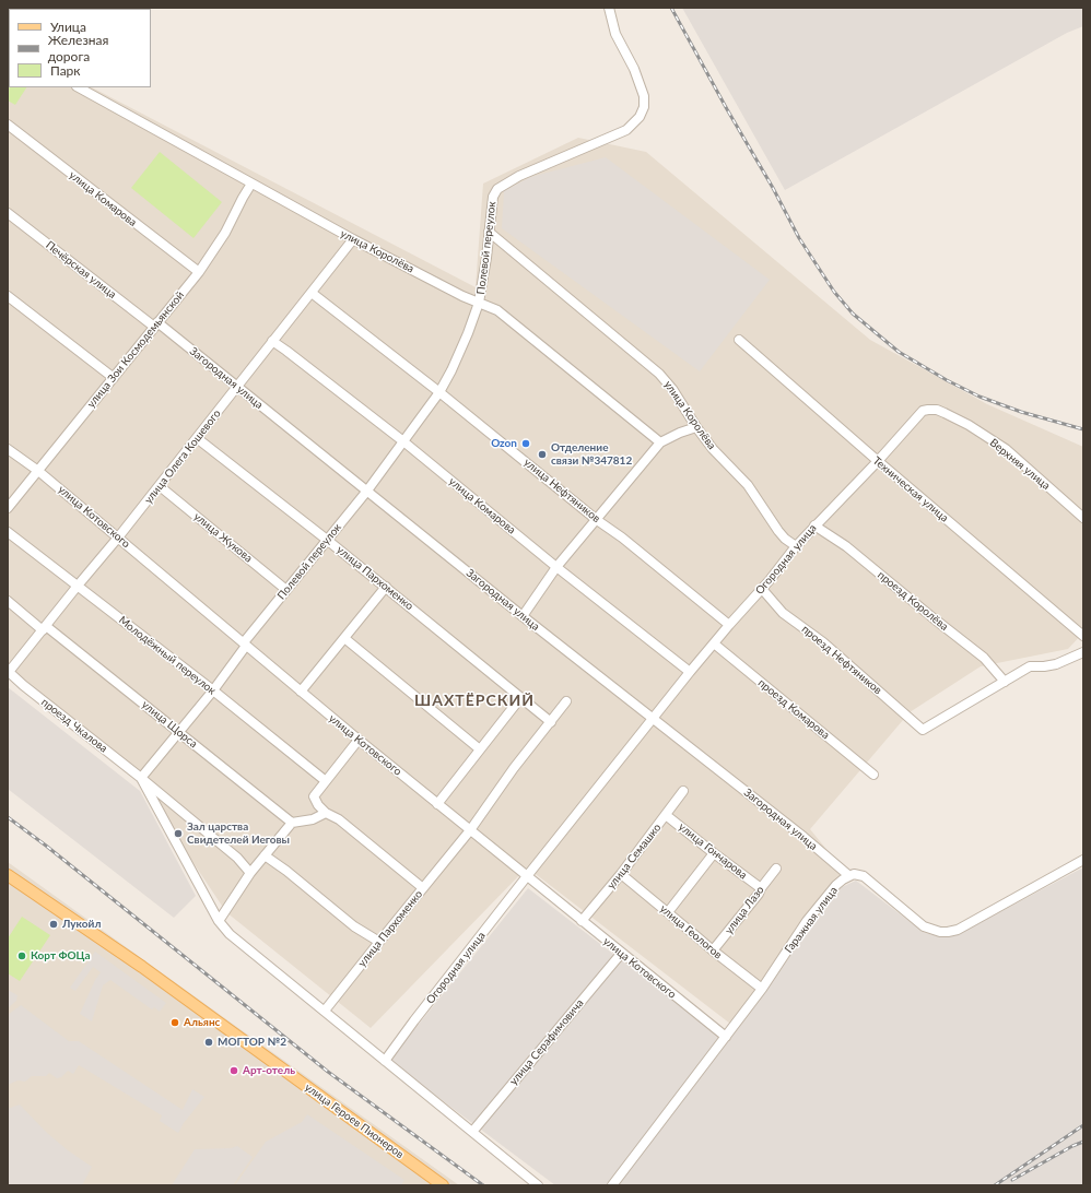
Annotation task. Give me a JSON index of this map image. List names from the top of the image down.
{
  "streets": {
    "main road": ["улица Героев Пионеров"],
    "street": [
      "улица Комарова",
      "Полевой переулок",
      "улица Королёва",
      "Печёрская улица",
      "улица Зои Космодемьянской",
      "Загородная улица",
      "улица Олега Кошевого",
      "Верхняя улица",
      "Техническая улица",
      "улица Нефтяников",
      "улица Котовского",
      "улица Жукова",
      "Огородная улица",
      "улица Пархоменко",
      "проезд Королёва",
      "Молодёжный переулок",
      "проезд Нефтяников",
      "проезд Комарова",
      "улица Щорса",
      "проезд Чкалова",
      "улица Гончарова",
      "улица Семашко",
      "улица Лазо",
      "Гаражная улица",
      "улица Геологов",
      "улица Серафимовича"
    ]
  },
  "crossings": [
    ["улица Комарова", "Полевой переулок"],
    ["улица Комарова", "улица Зои Космодемьянской"],
    ["улица Комарова", "улица Олега Кошевого"],
    ["улица Комарова", "Огородная улица"],
    ["Полевой переулок", "улица Королёва"],
    ["Полевой переулок", "Загородная улица"],
    ["Полевой переулок", "улица Нефтяников"],
    ["Полевой переулок", "улица Котовского"],
    ["Полевой переулок", "улица Жукова"],
    ["Полевой переулок", "улица Пархоменко"],
    ["Полевой переулок", "Молодёжный переулок"],
    ["Полевой переулок", "улица Щорса"],
    ["Полевой переулок", "проезд Чкалова"],
    ["улица Королёва", "улица Зои Космодемьянской"],
    ["улица Королёва", "улица Олега Кошевого"],
    ["улица Королёва", "Огородная улица"],
    ["Печёрская улица", "улица Зои Космодемьянской"],
    ["Печёрская улица", "Загородная улица"],
    ["улица Зои Космодемьянской", "Загородная улица"],
    ["улица Зои Космодемьянской", "улица Котовского"],
    ["Загородная улица", "улица Олега Кошевого"],
    ["Загородная улица", "Огородная улица"],
    ["Загородная улица", "Гаражная улица"],
    ["улица Олега Кошевого", "улица Нефтяников"],
    ["улица Олега Кошевого", "улица Котовского"],
    ["улица Олега Кошевого", "улица Жукова"],
    ["улица Олега Кошевого", "улица Пархоменко"],
    ["улица Олега Кошевого", "Молодёжный переулок"],
    ["улица Олега Кошевого", "улица Щорса"],
    ["улица Олега Кошевого", "проезд Чкалова"],
    ["Верхняя улица", "Огородная улица"],
    ["Техническая улица", "Огородная улица"],
    ["улица Нефтяников", "Огородная улица"],
    ["улица Котовского", "Огородная улица"],
    ["улица Котовского", "улица Пархоменко"],
    ["улица Котовского", "улица Семашко"],
    ["улица Котовского", "Гаражная улица"],
    ["улица Котовского", "улица Серафимовича"],
    ["Огородная улица", "проезд Королёва"],
    ["Огородная улица", "проезд Нефтяников"],
    ["Огородная улица", "проезд Комарова"],
    ["проезд Королёва", "проезд Нефтяников"],
    ["улица Гончарова", "улица Семашко"],
    ["улица Гончарова", "улица Лазо"],
    ["улица Семашко", "улица Геологов"],
    ["улица Лазо", "улица Геологов"],
    ["Гаражная улица", "улица Геологов"]
  ],
  "districts": ["ШАХТЁРСКИЙ"],
  "places": [
    "Ozon",
    "Отделение связи №347812",
    "Зал царства Свидетелей Иеговы",
    "Лукойл",
    "Корт ФОЦа",
    "Альянс",
    "МОГТОР №2",
    "Арт-отель"
  ],
  "legend": ["Улица", "Железная дорога", "Парк"]
}
